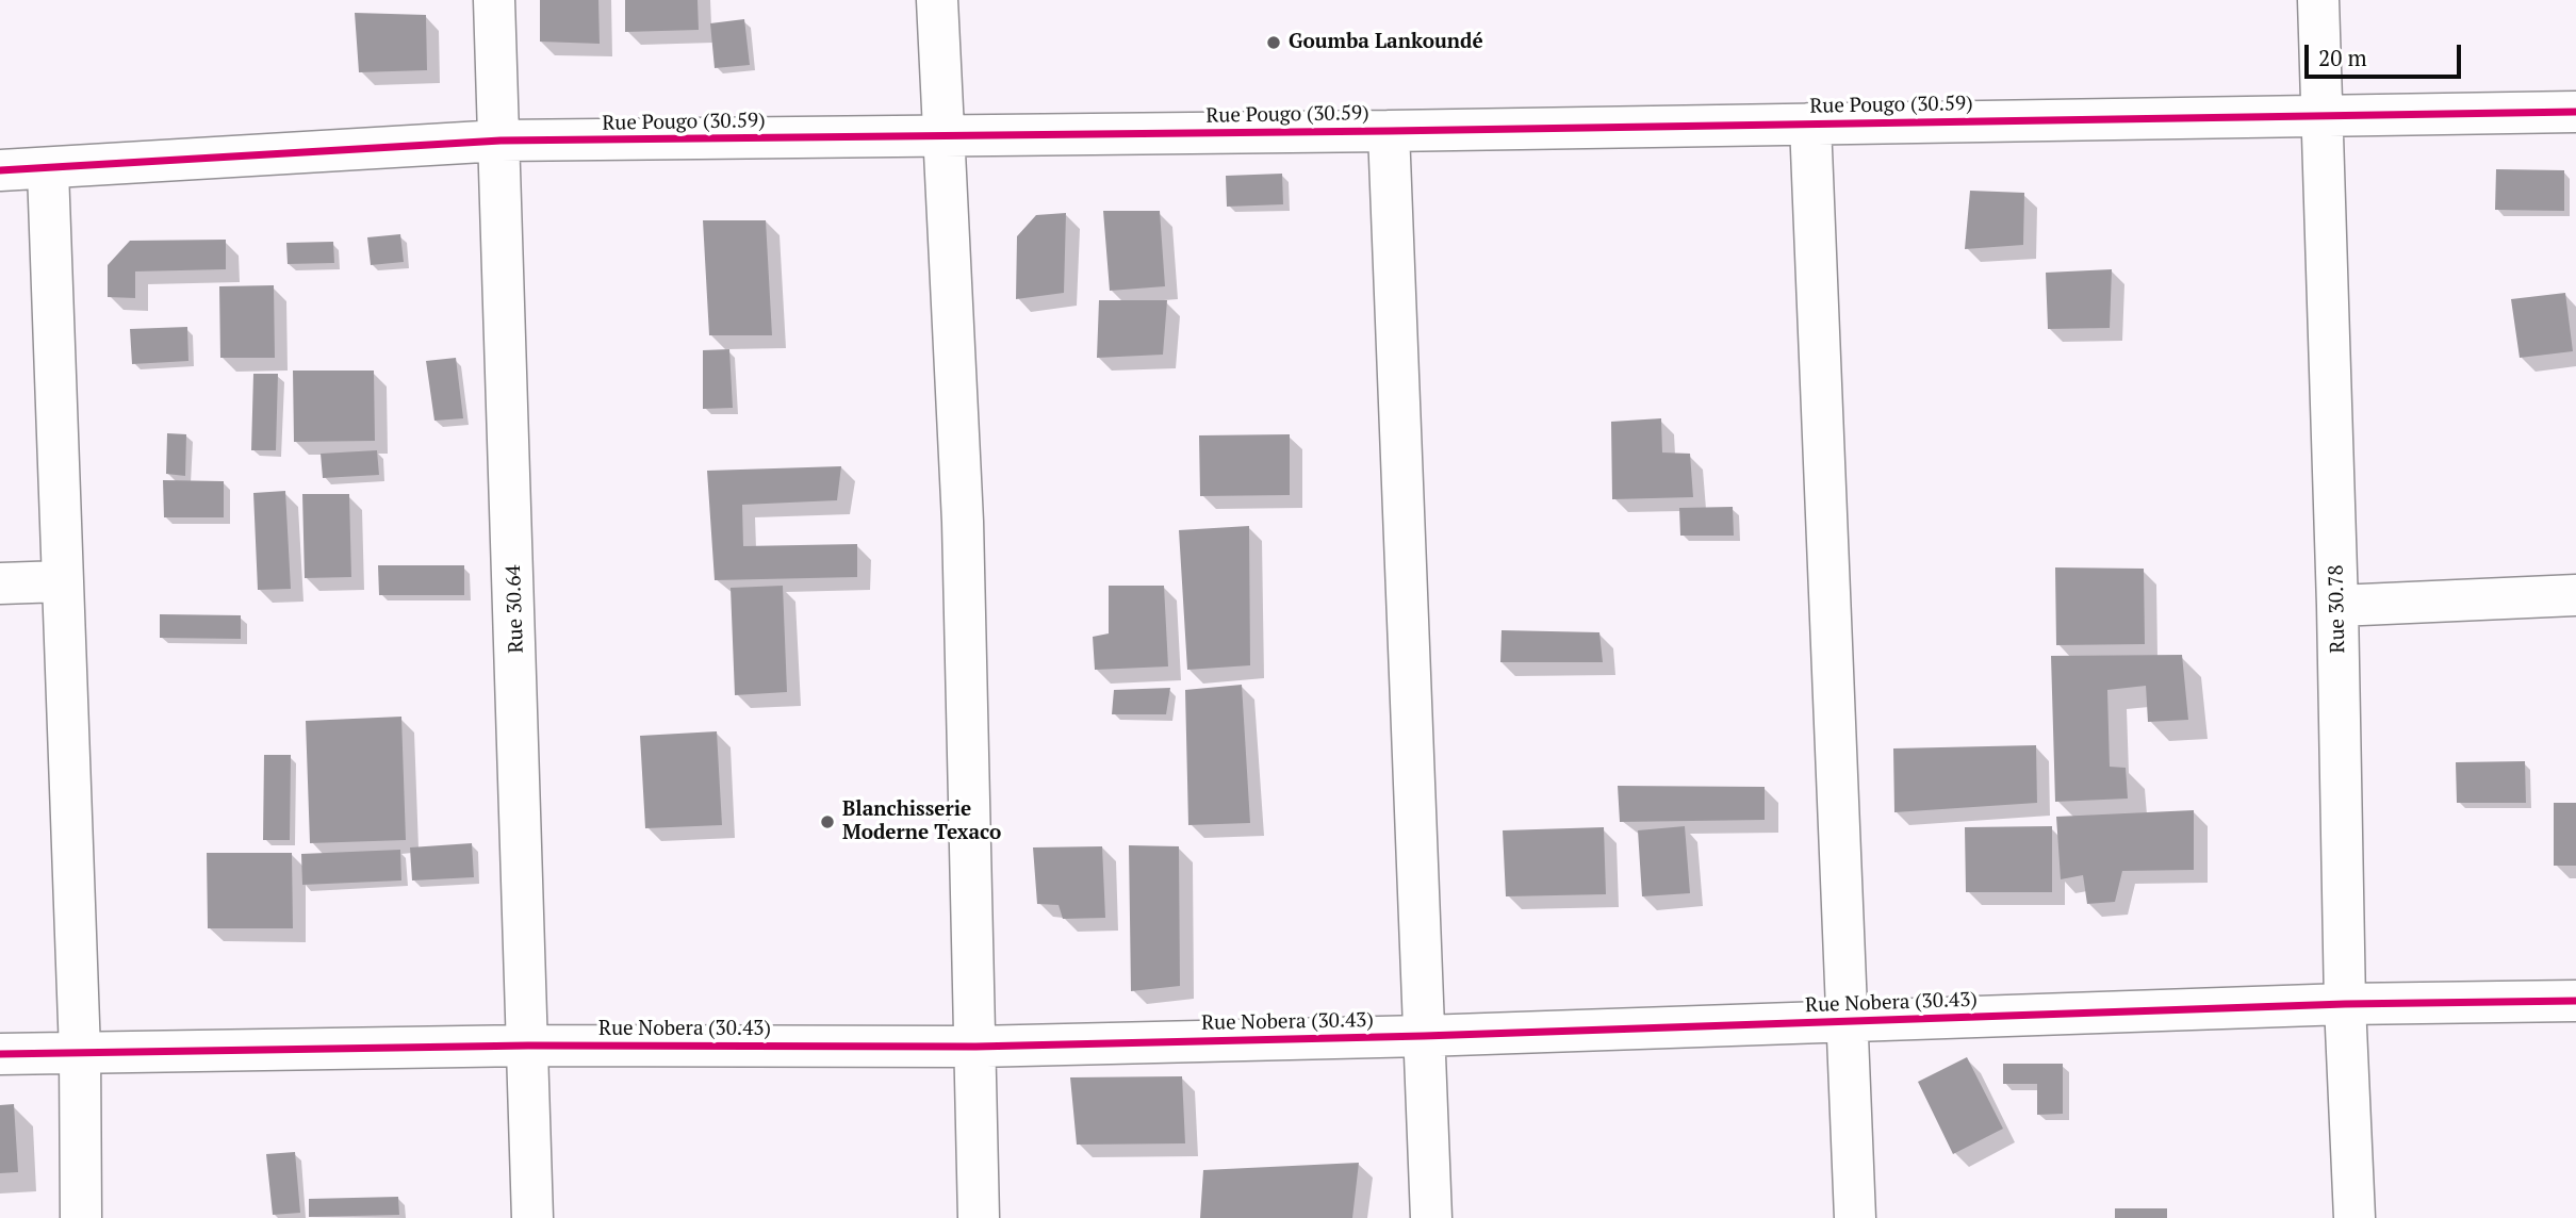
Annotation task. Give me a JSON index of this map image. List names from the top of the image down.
{
  "streets": {
    "street": [
      "Rue Pougo (30.59)",
      "Rue 30.64",
      "Rue 30.78",
      "Rue Nobera (30.43)"
    ]
  },
  "crossings": [
    ["Rue Pougo (30.59)", "Rue 30.64"],
    ["Rue Pougo (30.59)", "Rue 30.78"],
    ["Rue 30.64", "Rue Nobera (30.43)"],
    ["Rue 30.78", "Rue Nobera (30.43)"]
  ],
  "places": ["Goumba Lankoundé", "Blanchisserie Moderne Texaco"],
  "scale_bar": "20 m"
}
